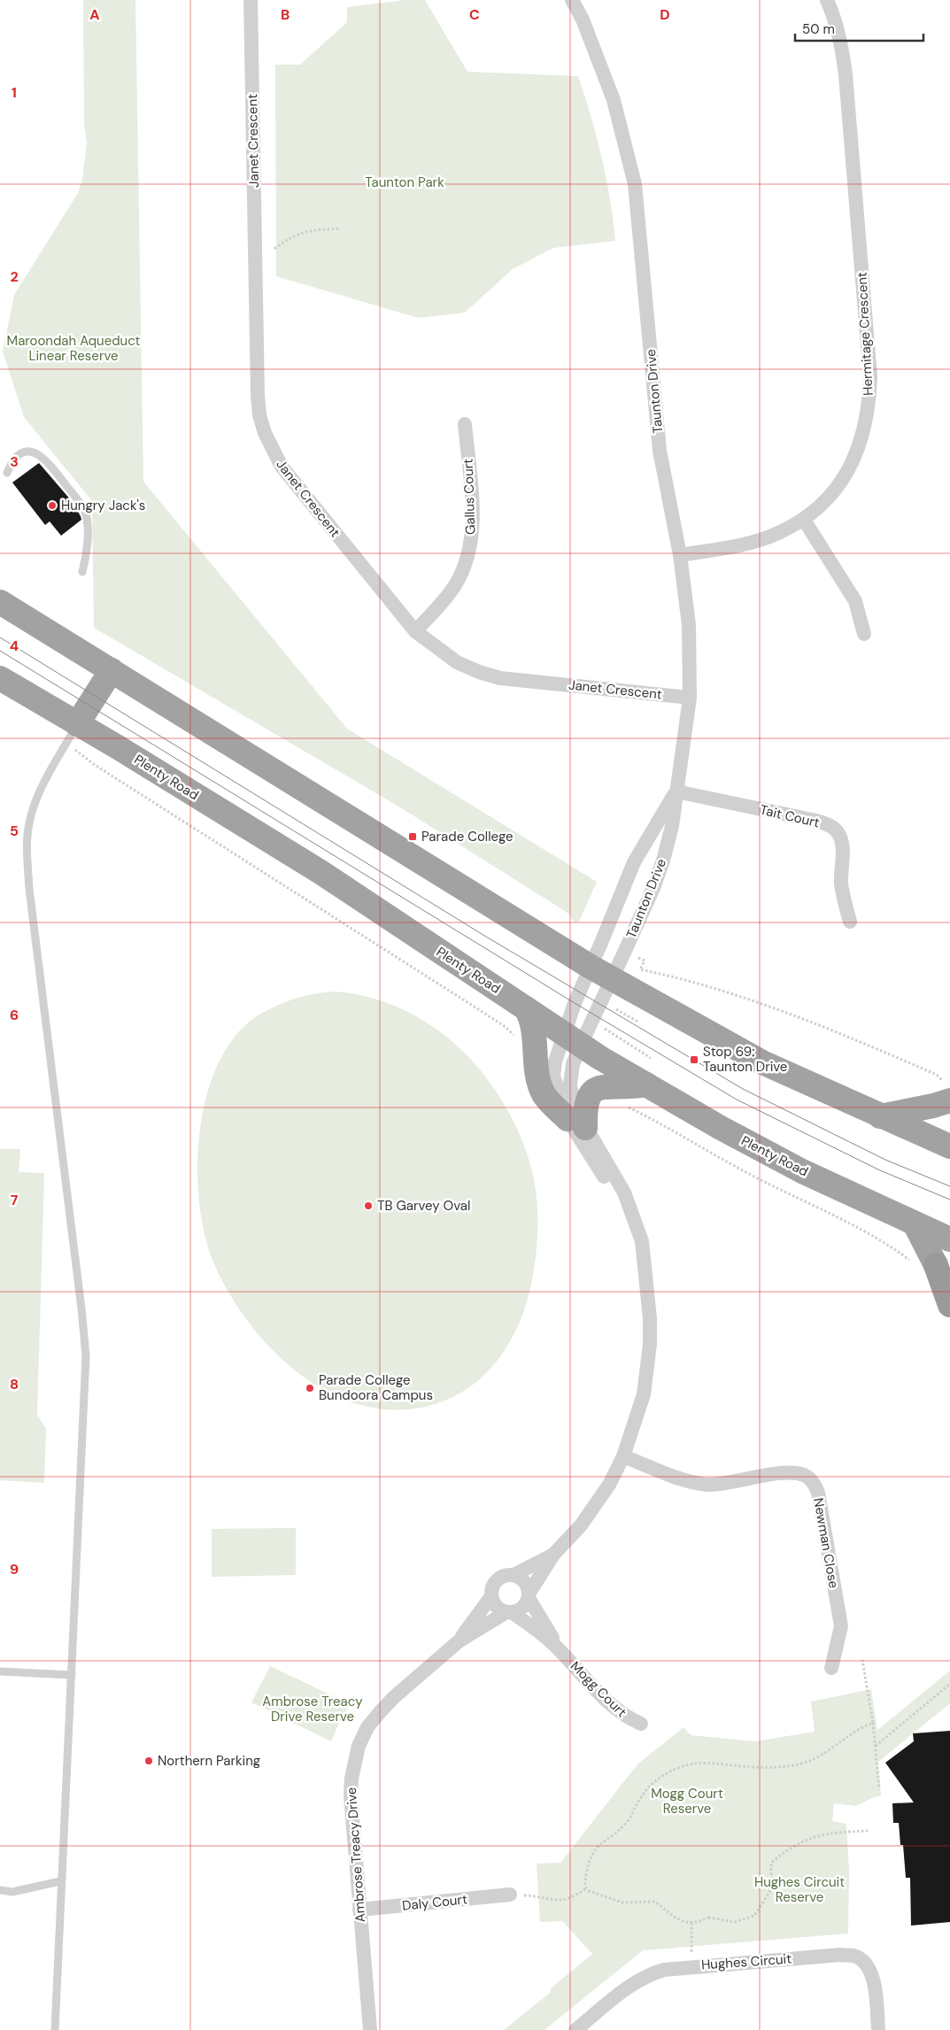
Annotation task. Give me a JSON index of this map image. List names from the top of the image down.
{
  "streets": {
    "highway": ["Plenty Road"],
    "street": [
      "Janet Crescent",
      "Hermitage Crescent",
      "Taunton Drive",
      "Gallus Court",
      "Tait Court",
      "Newman Close",
      "Mogg Court",
      "Ambrose Treacy Drive",
      "Daly Court",
      "Hughes Circuit"
    ]
  },
  "crossings": [
    ["Janet Crescent", "Taunton Drive"],
    ["Janet Crescent", "Gallus Court"],
    ["Hermitage Crescent", "Taunton Drive"],
    ["Taunton Drive", "Tait Court"],
    ["Mogg Court", "Ambrose Treacy Drive"],
    ["Ambrose Treacy Drive", "Daly Court"]
  ],
  "parks": [
    "Taunton Park",
    "Maroondah Aqueduct Linear Reserve",
    "Ambrose Treacy Drive Reserve",
    "Mogg Court Reserve",
    "Hughes Circuit Reserve"
  ],
  "places": {
    "other": [
      "Hungry Jack's",
      "TB Garvey Oval",
      "Parade College Bundoora Campus",
      "Northern Parking"
    ],
    "transit": ["Parade College", "Stop 69: Taunton Drive"]
  },
  "scale_bar": "50 m",
  "grid": {
    "columns": [
      "A",
      "B",
      "C",
      "D"
    ],
    "rows": [
      "1",
      "2",
      "3",
      "4",
      "5",
      "6",
      "7",
      "8",
      "9"
    ]
  }
}
